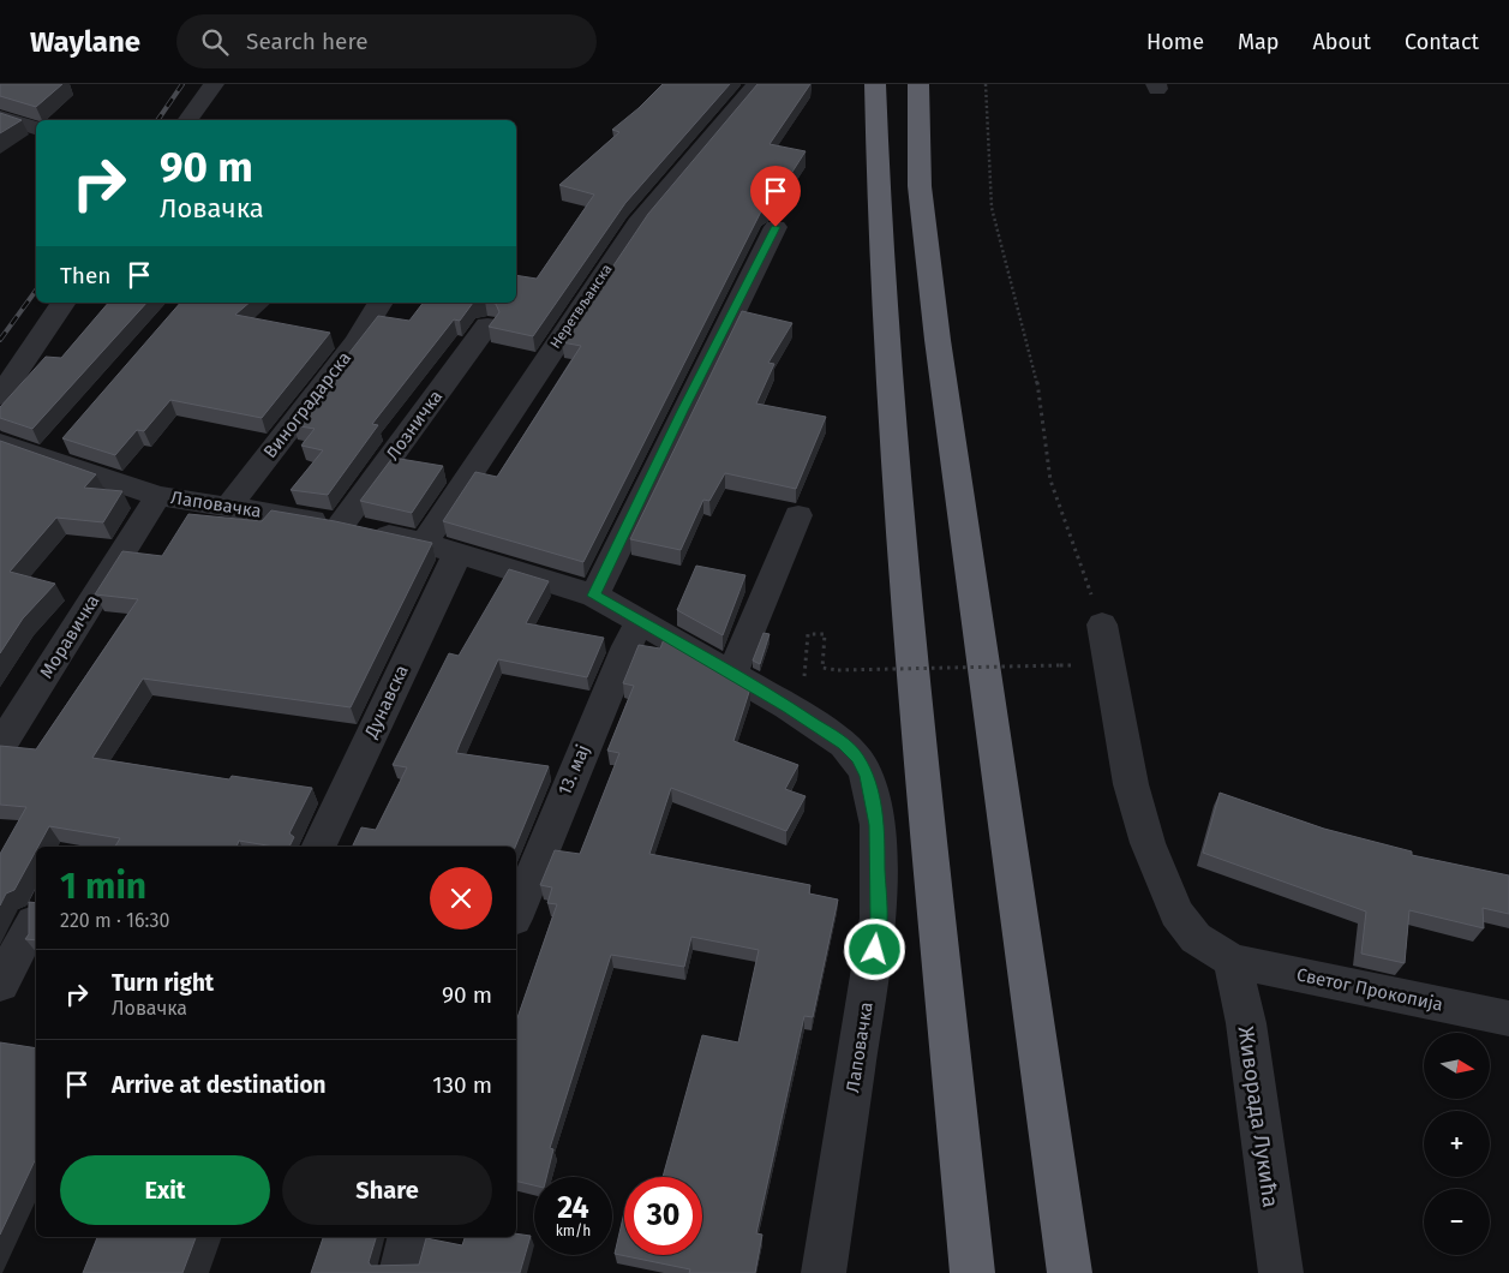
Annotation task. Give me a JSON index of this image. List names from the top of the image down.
{
  "streets": {
    "street": [
      "Неретвљанска",
      "Виноградарска",
      "Лозничка",
      "Лаповачка",
      "Моравичка",
      "Дунавска",
      "13. мај",
      "Светог Прокопија",
      "Живорада Лукића"
    ]
  },
  "crossings": [
    ["Неретвљанска", "Лаповачка"],
    ["Виноградарска", "Лаповачка"],
    ["Лозничка", "Лаповачка"],
    ["Лаповачка", "Моравичка"],
    ["Лаповачка", "Дунавска"],
    ["Лаповачка", "13. мај"],
    ["Светог Прокопија", "Живорада Лукића"]
  ],
  "north": "right",
  "page": {
    "header": "Waylane",
    "search": "Search here",
    "nav": [
      "Home",
      "Map",
      "About",
      "Contact"
    ],
    "turn": ["90 m", "Ловачка"],
    "then": "Then",
    "heading": ["1 min", "220 m · 16:30"],
    "list": [
      {
        "name": "Turn right",
        "note": "Ловачка",
        "value": "90 m"
      },
      {
        "name": "Arrive at destination",
        "value": "130 m"
      }
    ],
    "map_buttons": ["+", "−"],
    "buttons": ["Exit", "Share"],
    "speed": "24 km/h",
    "limit": "30"
  }
}
